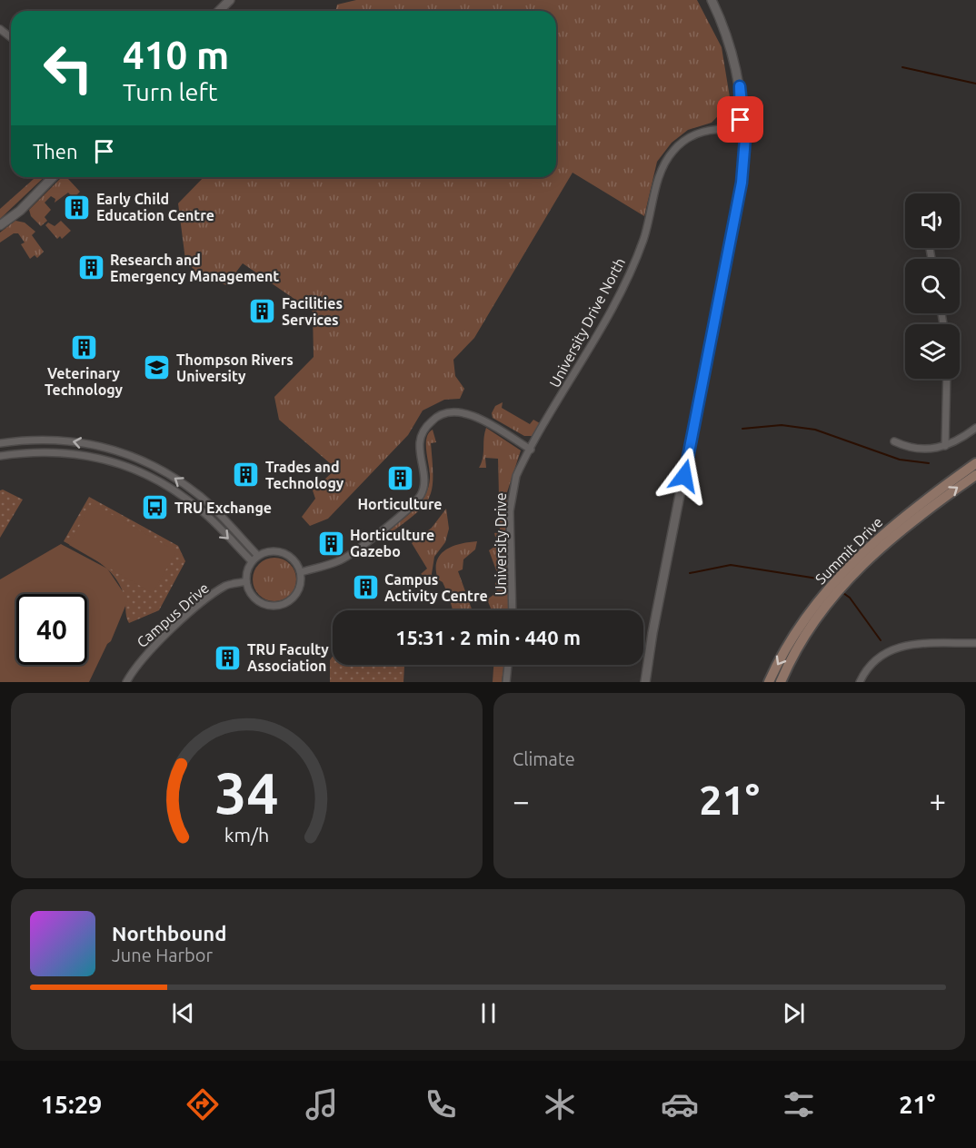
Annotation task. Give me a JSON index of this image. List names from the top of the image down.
{
  "streets": {
    "main road": ["Summit Drive"],
    "street": ["University Drive North", "University Drive", "Campus Drive"]
  },
  "crossings": [
    ["University Drive North", "University Drive"]
  ],
  "places": {
    "building": [
      "Early Child Education Centre",
      "Research and Emergency Management",
      "Facilities Services",
      "Veterinary Technology",
      "Trades and Technology",
      "Horticulture",
      "Horticulture Gazebo",
      "Campus Activity Centre",
      "TRU Faculty Association"
    ],
    "school or university": ["Thompson Rivers University"],
    "bus stop": ["TRU Exchange"]
  },
  "page": {
    "turn": ["410 m", "Turn left"],
    "then": "Then",
    "limit": "40",
    "trip": "15:31 · 2 min · 440 m",
    "tile": "Climate",
    "heat": ["−", "21°", "+"],
    "song": ["Northbound", "June Harbor"],
    "tabs": ["15:29", "21°"],
    "gauge": ["34", "km/h"]
  }
}
